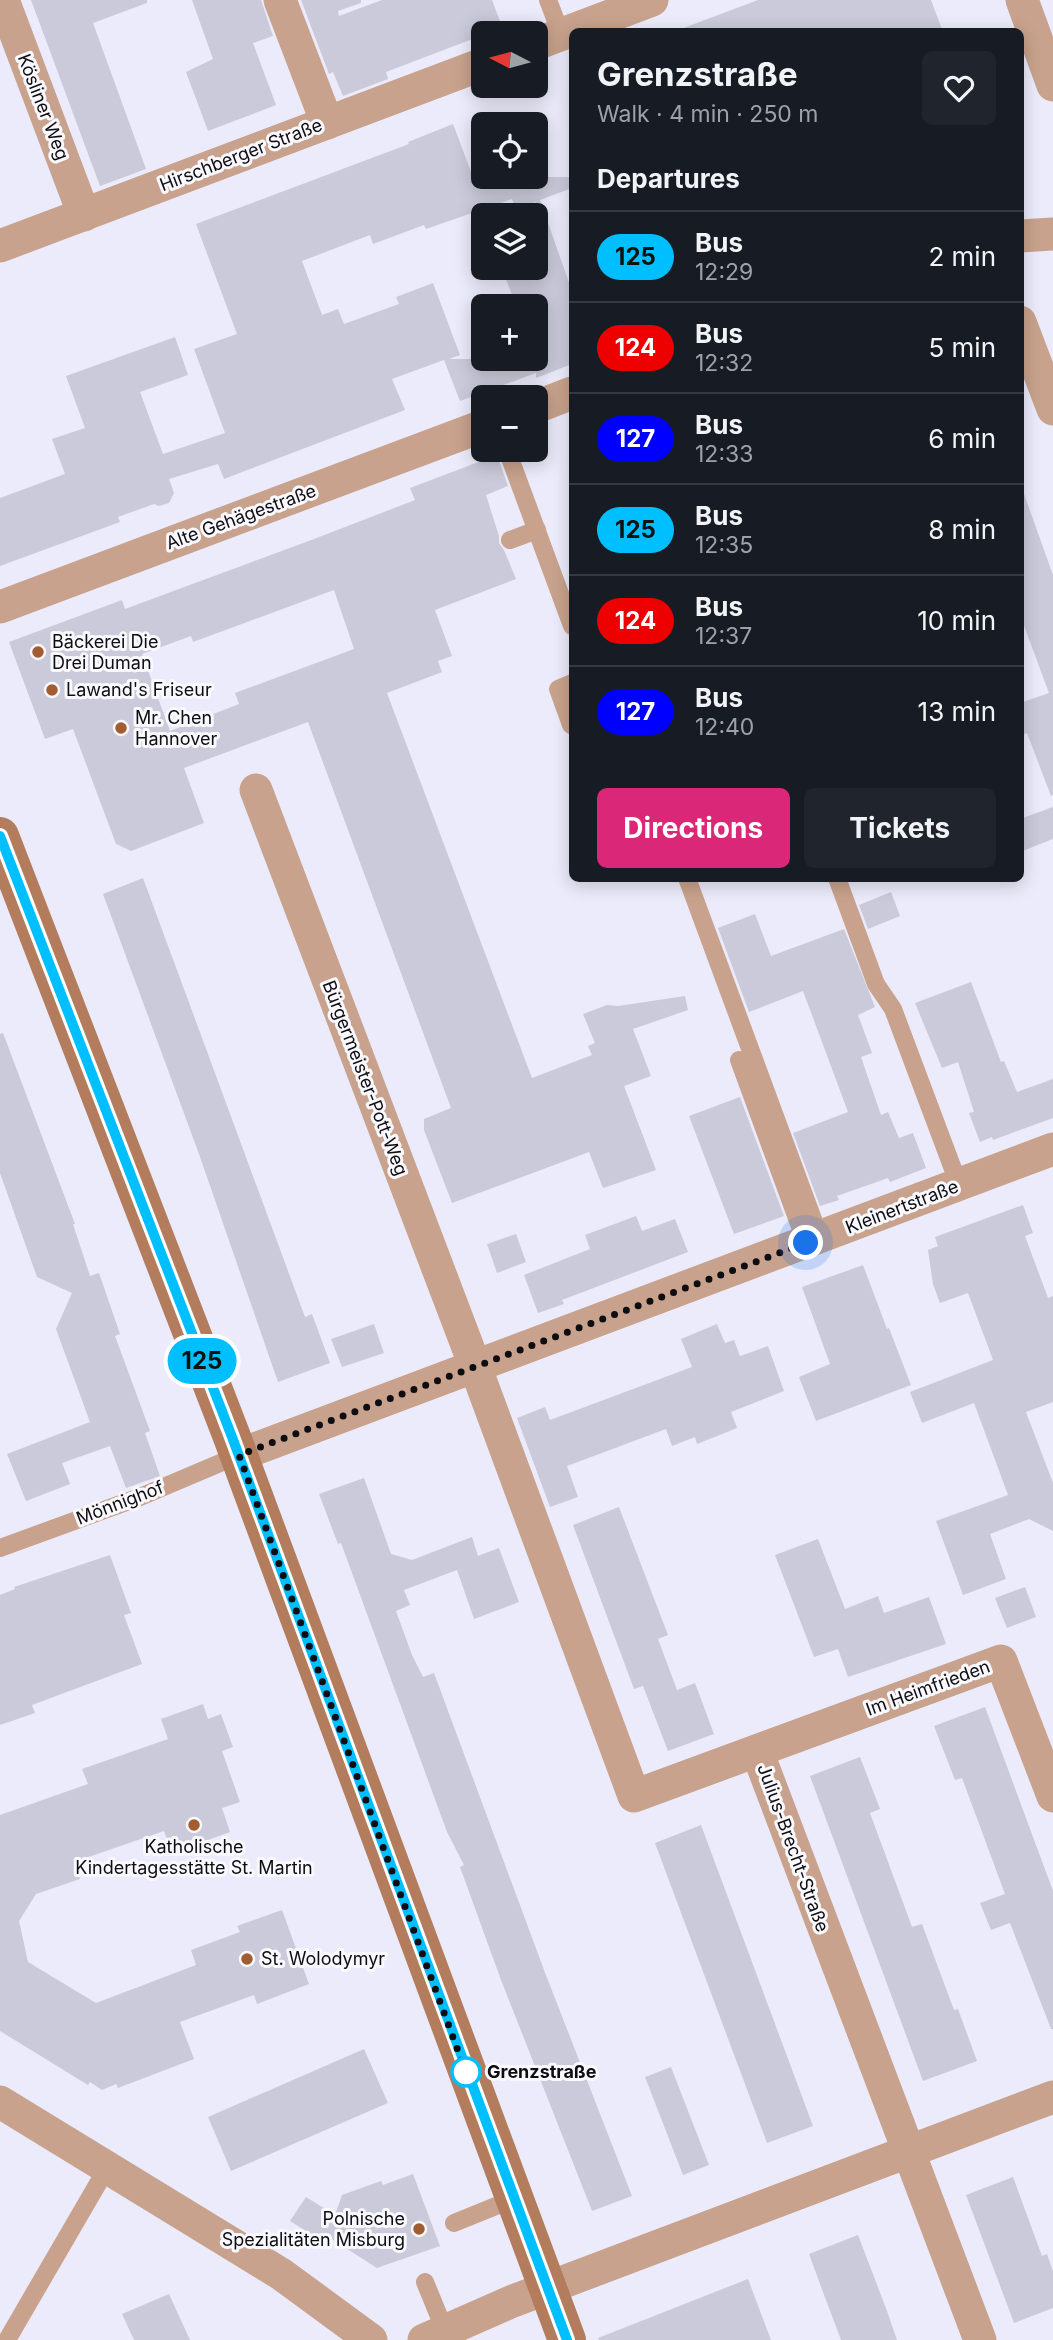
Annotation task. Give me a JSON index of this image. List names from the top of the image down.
{
  "streets": {
    "street": [
      "Kösliner Weg",
      "Hirschberger Straße",
      "Alte Gehägestraße",
      "Bürgermeister-Pott-Weg",
      "Kleinertstraße",
      "Im Heimfrieden",
      "Julius-Brecht-Straße"
    ],
    "lane": ["Mönnighof"]
  },
  "crossings": [
    ["Kösliner Weg", "Hirschberger Straße"],
    ["Bürgermeister-Pott-Weg", "Kleinertstraße"],
    ["Bürgermeister-Pott-Weg", "Julius-Brecht-Straße"],
    ["Kleinertstraße", "Mönnighof"],
    ["Kleinertstraße", "Julius-Brecht-Straße"],
    ["Im Heimfrieden", "Julius-Brecht-Straße"]
  ],
  "places": [
    "Bäckerei Die Drei Duman",
    "Lawand's Friseur",
    "Mr. Chen Hannover",
    "Katholische Kindertagesstätte St. Martin",
    "St. Wolodymyr",
    "Grenzstraße",
    "Polnische Spezialitäten Misburg"
  ],
  "lines": ["bus line 125"],
  "north": "left",
  "page": {
    "on_map": "125",
    "map_buttons": ["+", "−"],
    "heading": [
      ["Grenzstraße", "Walk · 4 min · 250 m"],
      "Departures"
    ],
    "list": [
      {
        "mark": "125",
        "name": "Bus",
        "note": "12:29",
        "value": "2 min"
      },
      {
        "mark": "124",
        "name": "Bus",
        "note": "12:32",
        "value": "5 min"
      },
      {
        "mark": "127",
        "name": "Bus",
        "note": "12:33",
        "value": "6 min"
      },
      {
        "mark": "125",
        "name": "Bus",
        "note": "12:35",
        "value": "8 min"
      },
      {
        "mark": "124",
        "name": "Bus",
        "note": "12:37",
        "value": "10 min"
      },
      {
        "mark": "127",
        "name": "Bus",
        "note": "12:40",
        "value": "13 min"
      }
    ],
    "buttons": ["Directions", "Tickets"]
  }
}
